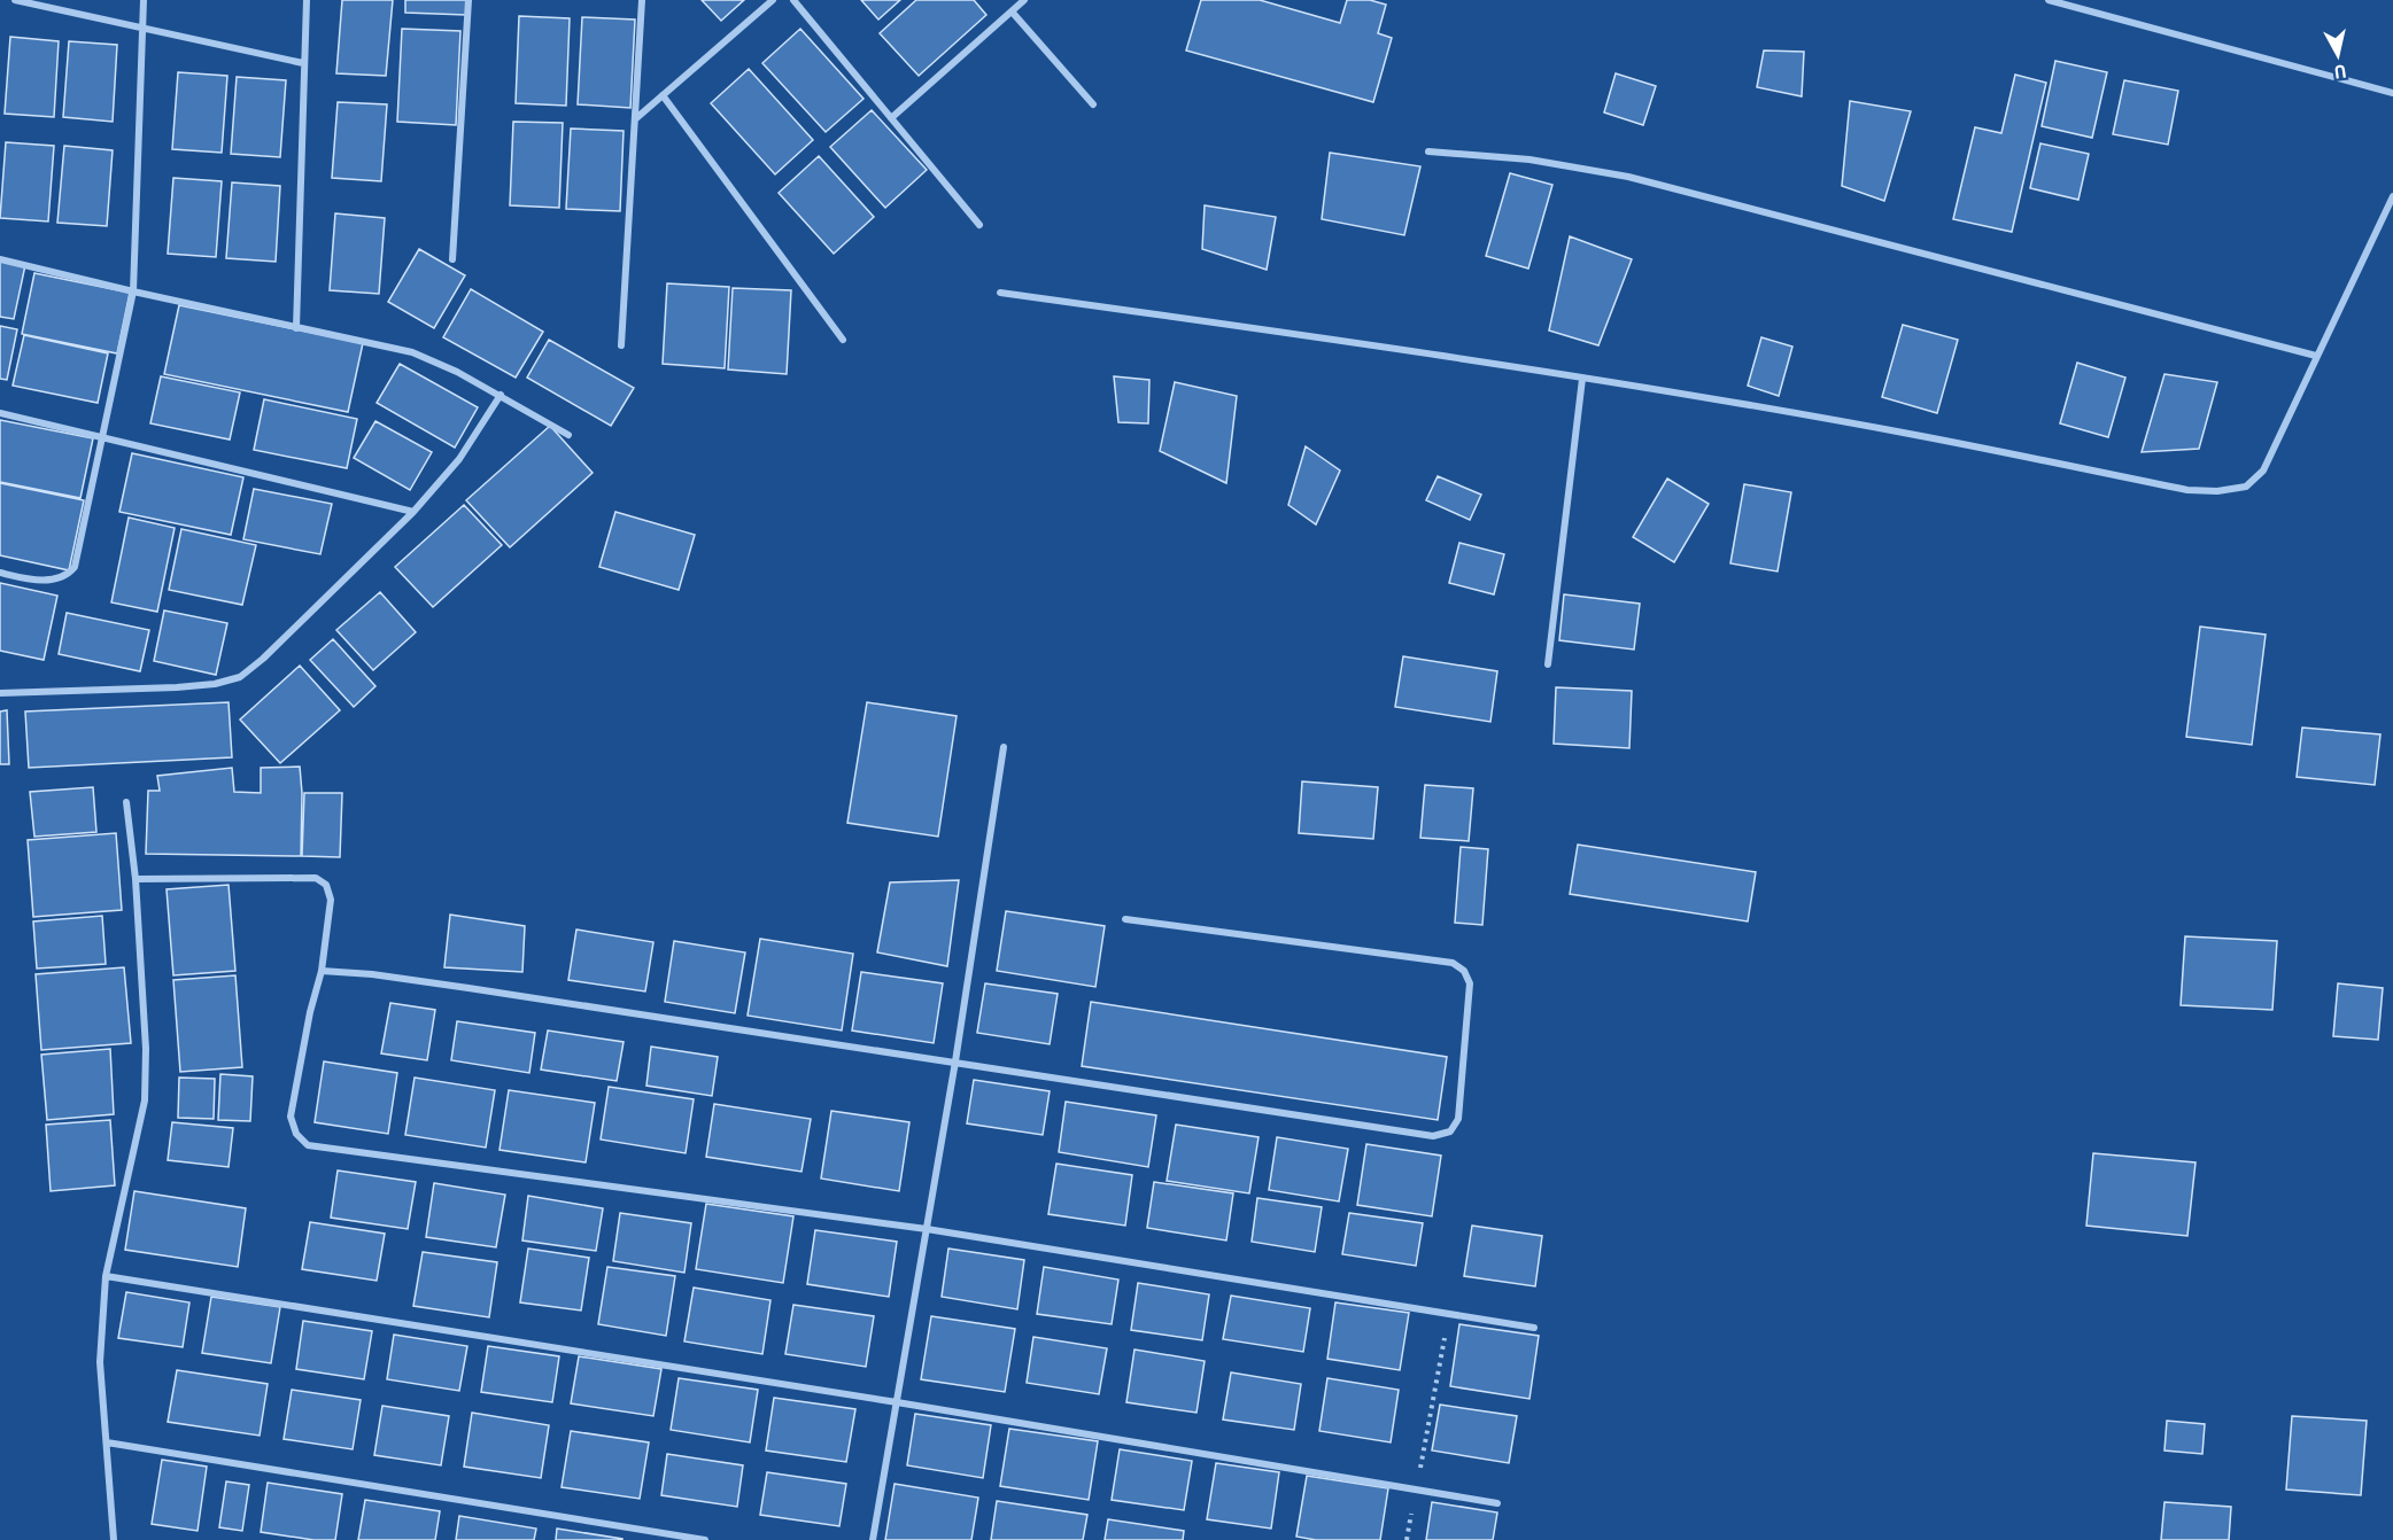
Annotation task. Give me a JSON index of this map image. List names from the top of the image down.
{
  "north": "bottom"
}
